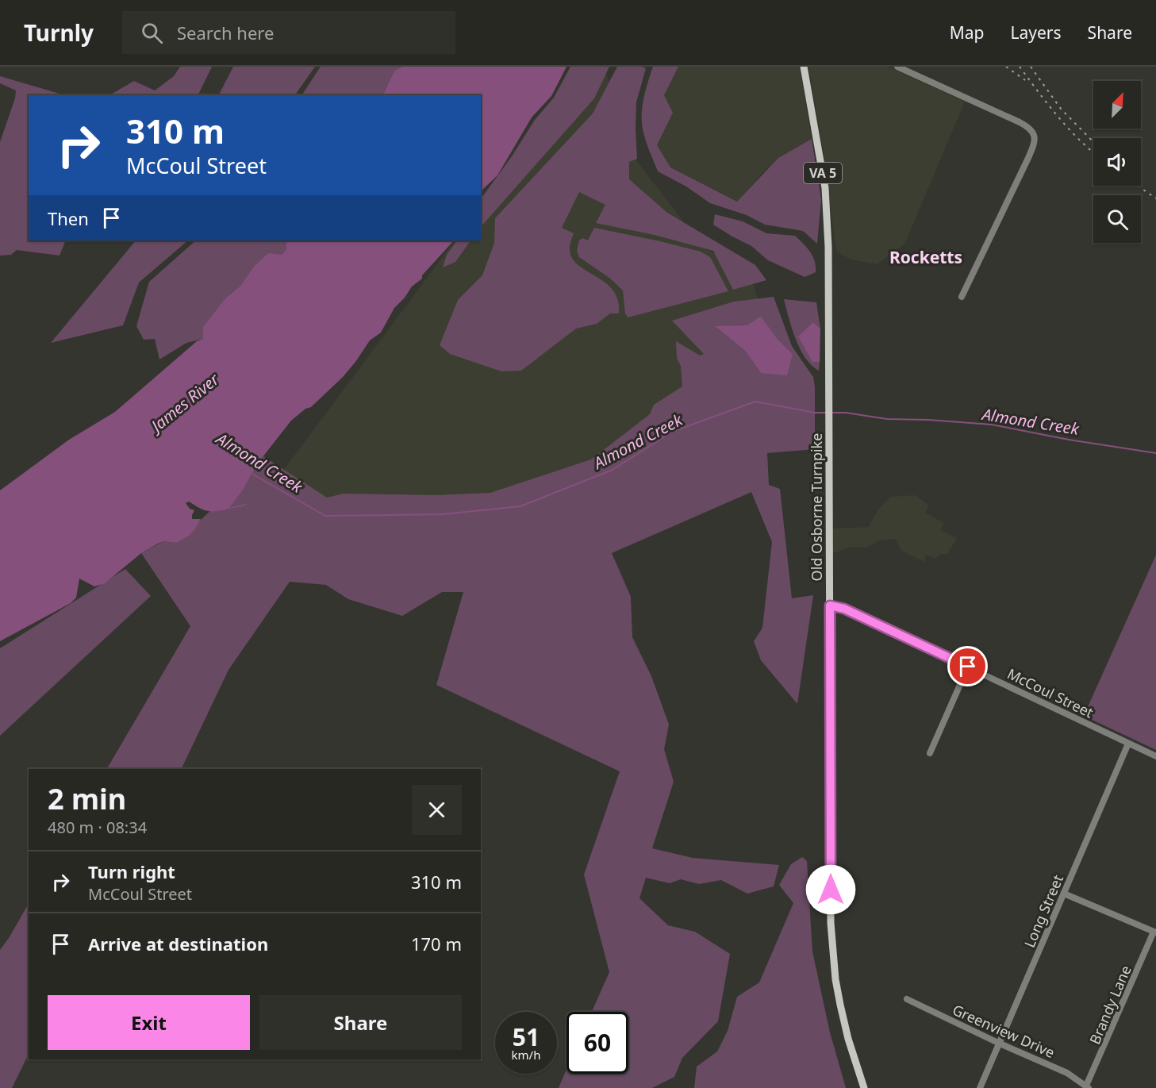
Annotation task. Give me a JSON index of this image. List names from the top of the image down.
{
  "streets": {
    "main road": ["VA 5", "Old Osborne Turnpike"],
    "street": [
      "McCoul Street",
      "Long Street",
      "Brandy Lane",
      "Greenview Drive"
    ]
  },
  "crossings": [
    ["Old Osborne Turnpike", "McCoul Street"],
    ["McCoul Street", "Long Street"],
    ["Long Street", "Greenview Drive"],
    ["Brandy Lane", "Greenview Drive"]
  ],
  "districts": ["Rocketts"],
  "water": ["James River", "Almond Creek"],
  "north": "top right",
  "page": {
    "header": "Turnly",
    "search": "Search here",
    "nav": ["Map", "Layers", "Share"],
    "turn": ["310 m", "McCoul Street"],
    "then": "Then",
    "heading": ["2 min", "480 m · 08:34"],
    "list": [
      {
        "name": "Turn right",
        "note": "McCoul Street",
        "value": "310 m"
      },
      {
        "name": "Arrive at destination",
        "value": "170 m"
      }
    ],
    "buttons": ["Exit", "Share"],
    "speed": "51 km/h",
    "limit": "60"
  }
}
